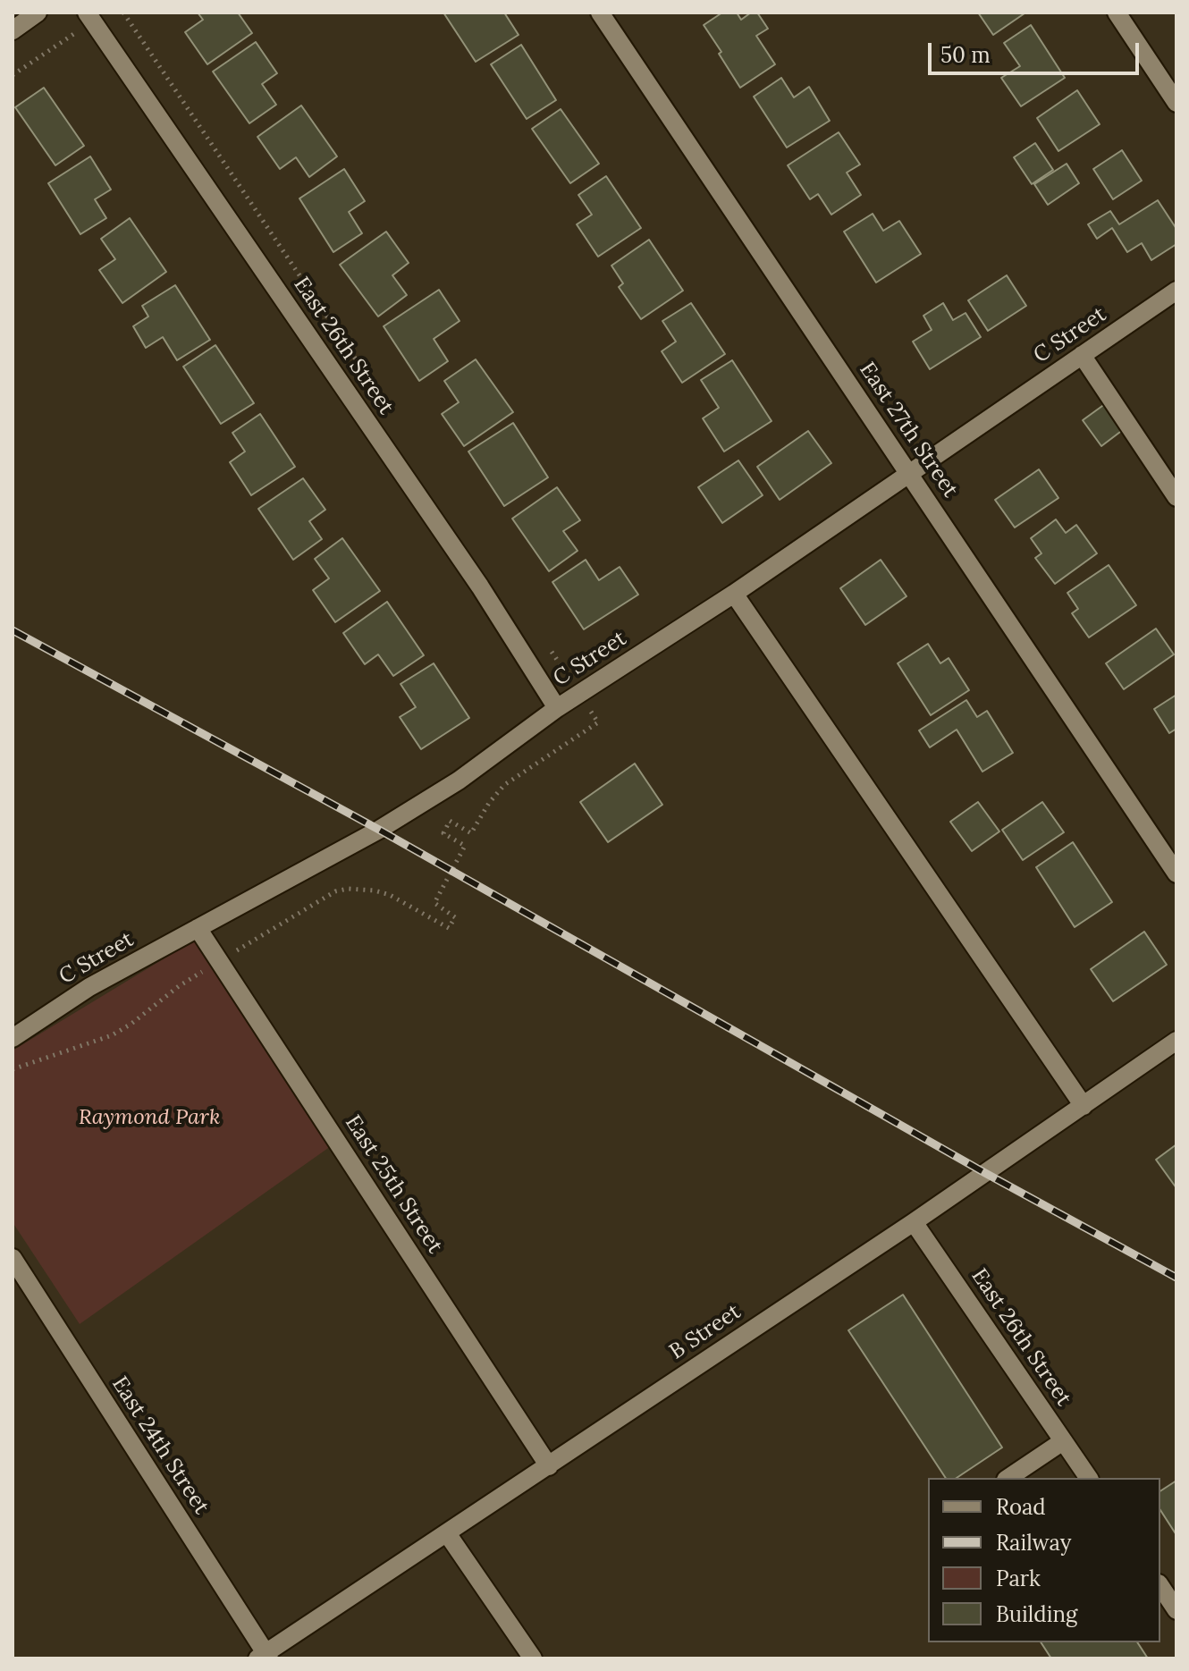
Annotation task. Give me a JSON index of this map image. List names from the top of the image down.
{
  "streets": {
    "street": [
      "C Street",
      "East 26th Street",
      "East 27th Street",
      "East 25th Street",
      "B Street",
      "East 24th Street"
    ]
  },
  "crossings": [
    ["C Street", "East 26th Street"],
    ["C Street", "East 27th Street"],
    ["C Street", "East 25th Street"],
    ["East 26th Street", "B Street"],
    ["East 25th Street", "B Street"],
    ["B Street", "East 24th Street"]
  ],
  "parks": ["Raymond Park"],
  "legend": [
    "Road",
    "Railway",
    "Park",
    "Building"
  ],
  "scale_bar": "50 m"
}
